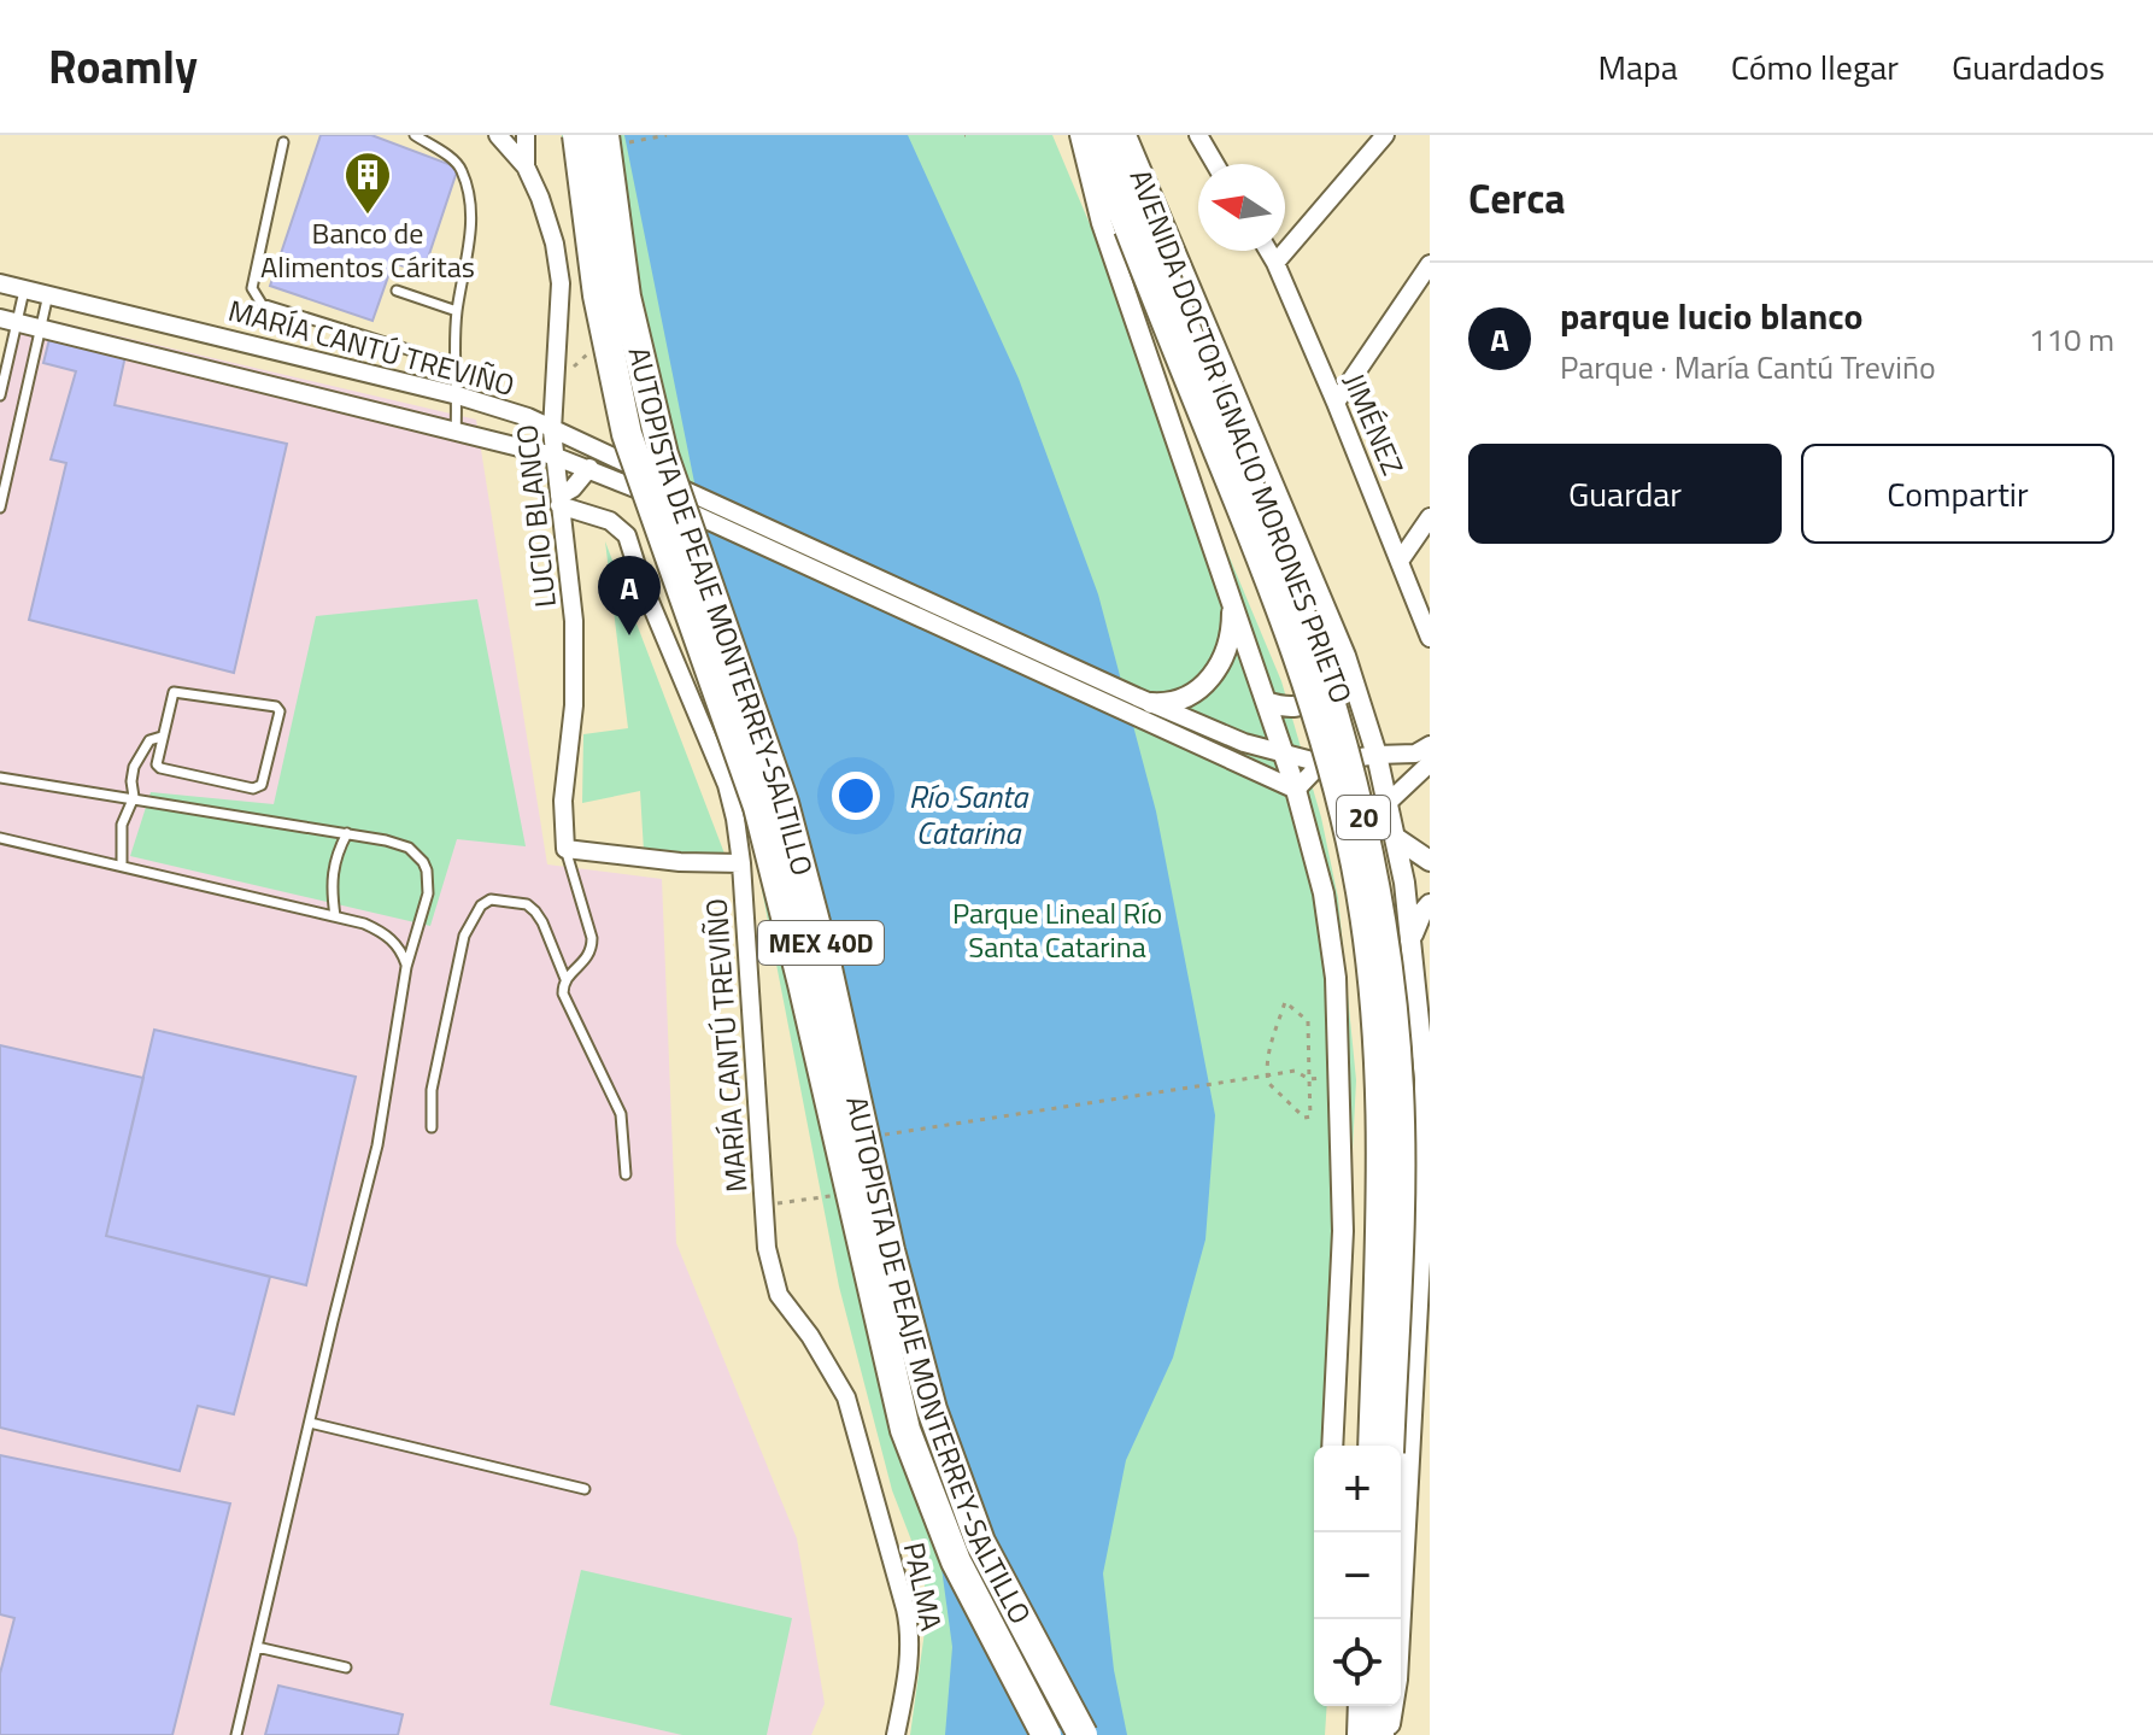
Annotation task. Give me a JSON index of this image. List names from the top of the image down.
{
  "streets": {
    "highway": ["AUTOPISTA DE PEAJE MONTERREY-SALTILLO", "MEX 40D"],
    "main road": ["AVENIDA DOCTOR IGNACIO MORONES PRIETO", "20"],
    "street": [
      "MARÍA CANTÚ TREVIÑO",
      "JIMÉNEZ",
      "LUCIO BLANCO",
      "PALMA"
    ]
  },
  "crossings": [
    ["MARÍA CANTÚ TREVIÑO", "LUCIO BLANCO"],
    ["MARÍA CANTÚ TREVIÑO", "20"],
    ["MARÍA CANTÚ TREVIÑO", "PALMA"]
  ],
  "water": ["Río Santa Catarina"],
  "parks": ["Parque Lineal Río Santa Catarina"],
  "places": {
    "building": ["Banco de Alimentos Cáritas"]
  },
  "north": "left",
  "page": {
    "header": "Roamly",
    "nav": ["Mapa", "Cómo llegar", "Guardados"],
    "heading": "Cerca",
    "list": [
      {
        "mark": "A",
        "name": "parque lucio blanco",
        "note": "Parque · María Cantú Treviño",
        "value": "110 m"
      }
    ],
    "buttons": ["Guardar", "Compartir"],
    "pins": "A",
    "map_buttons": ["+", "−"]
  }
}
